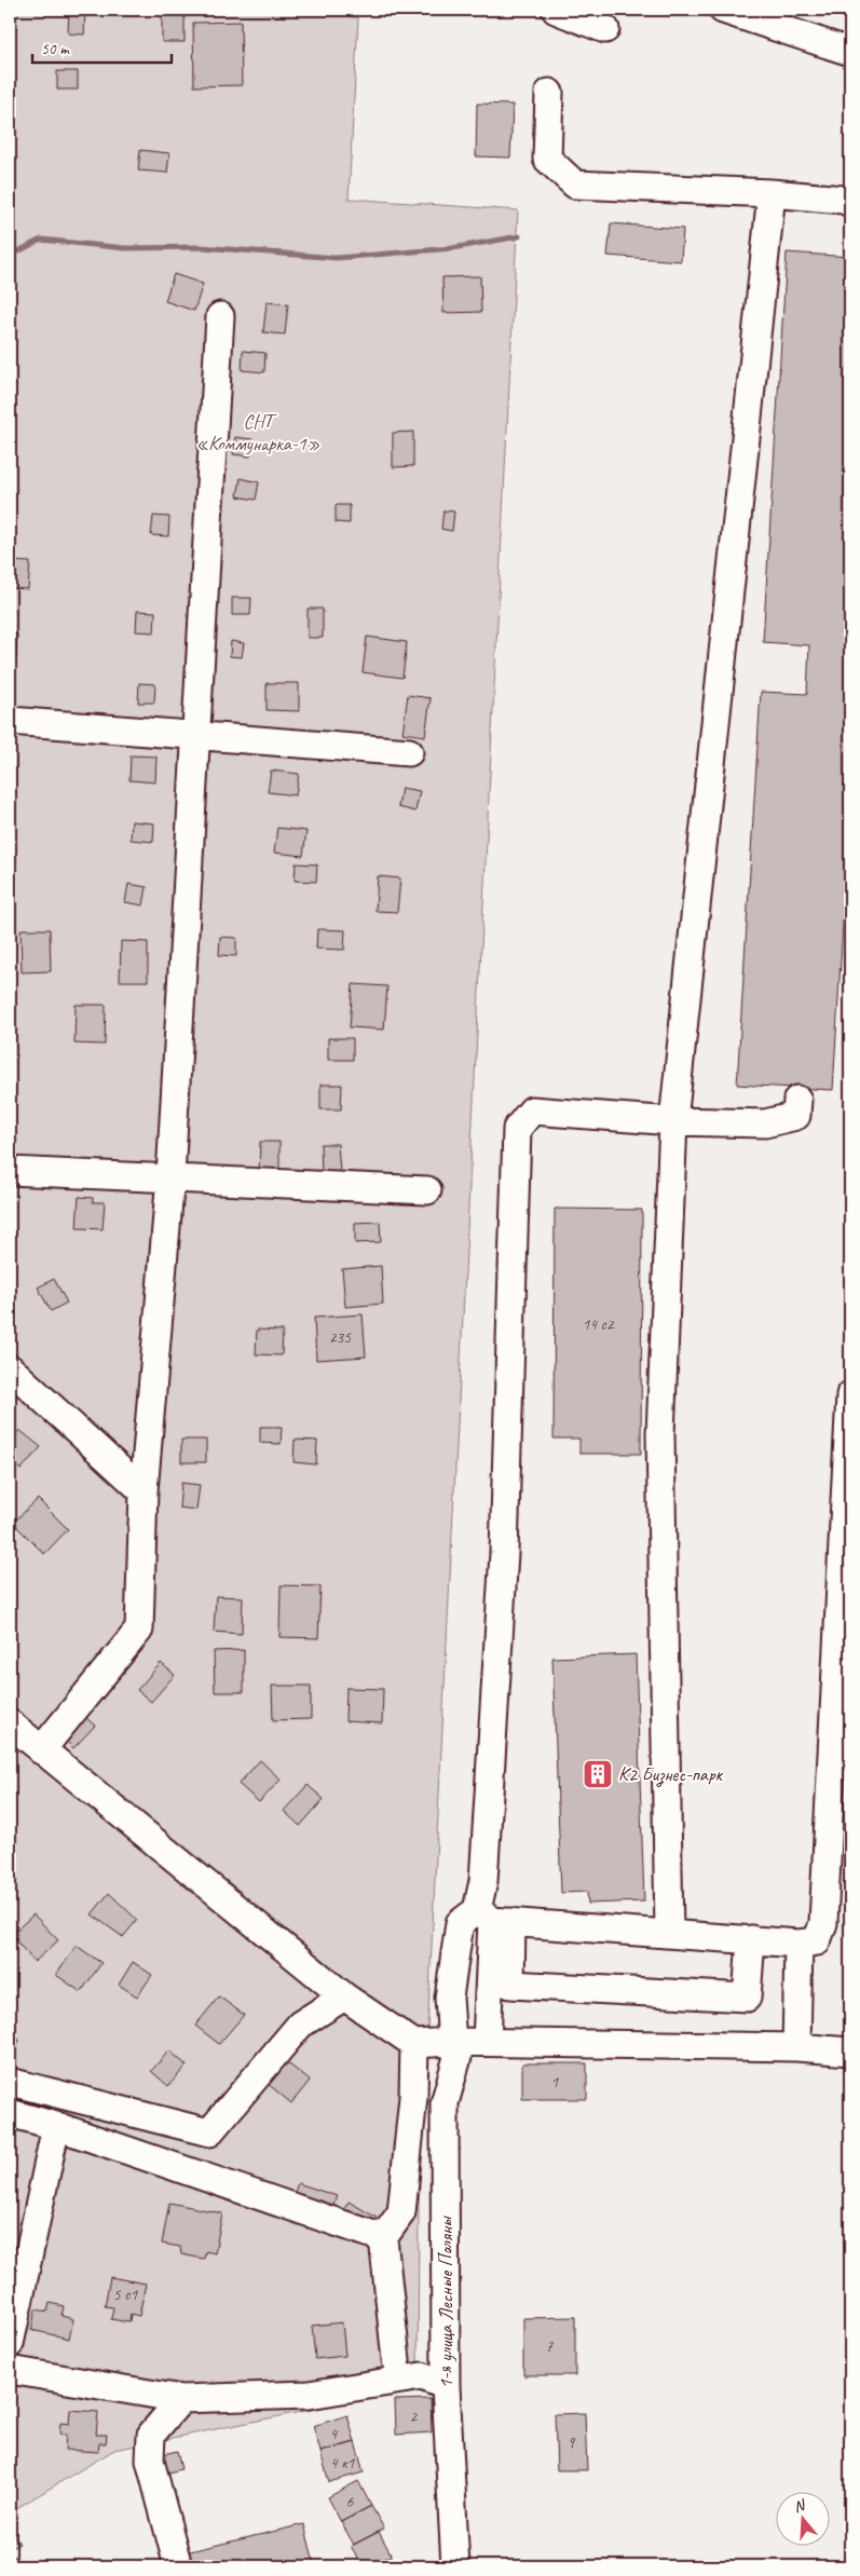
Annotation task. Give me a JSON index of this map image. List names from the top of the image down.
{
  "streets": {
    "street": ["1-я улица Лесные Поляны"]
  },
  "parks": ["СНТ «Коммунарка-1»"],
  "places": {
    "building": ["К2 Бизнес-парк"]
  },
  "house_numbers": [
    "14 с2",
    "235",
    "1",
    "5 с1",
    "7",
    "2",
    "4",
    "9",
    "4 к1",
    "6"
  ],
  "scale_bar": "50 m",
  "north": "top"
}
